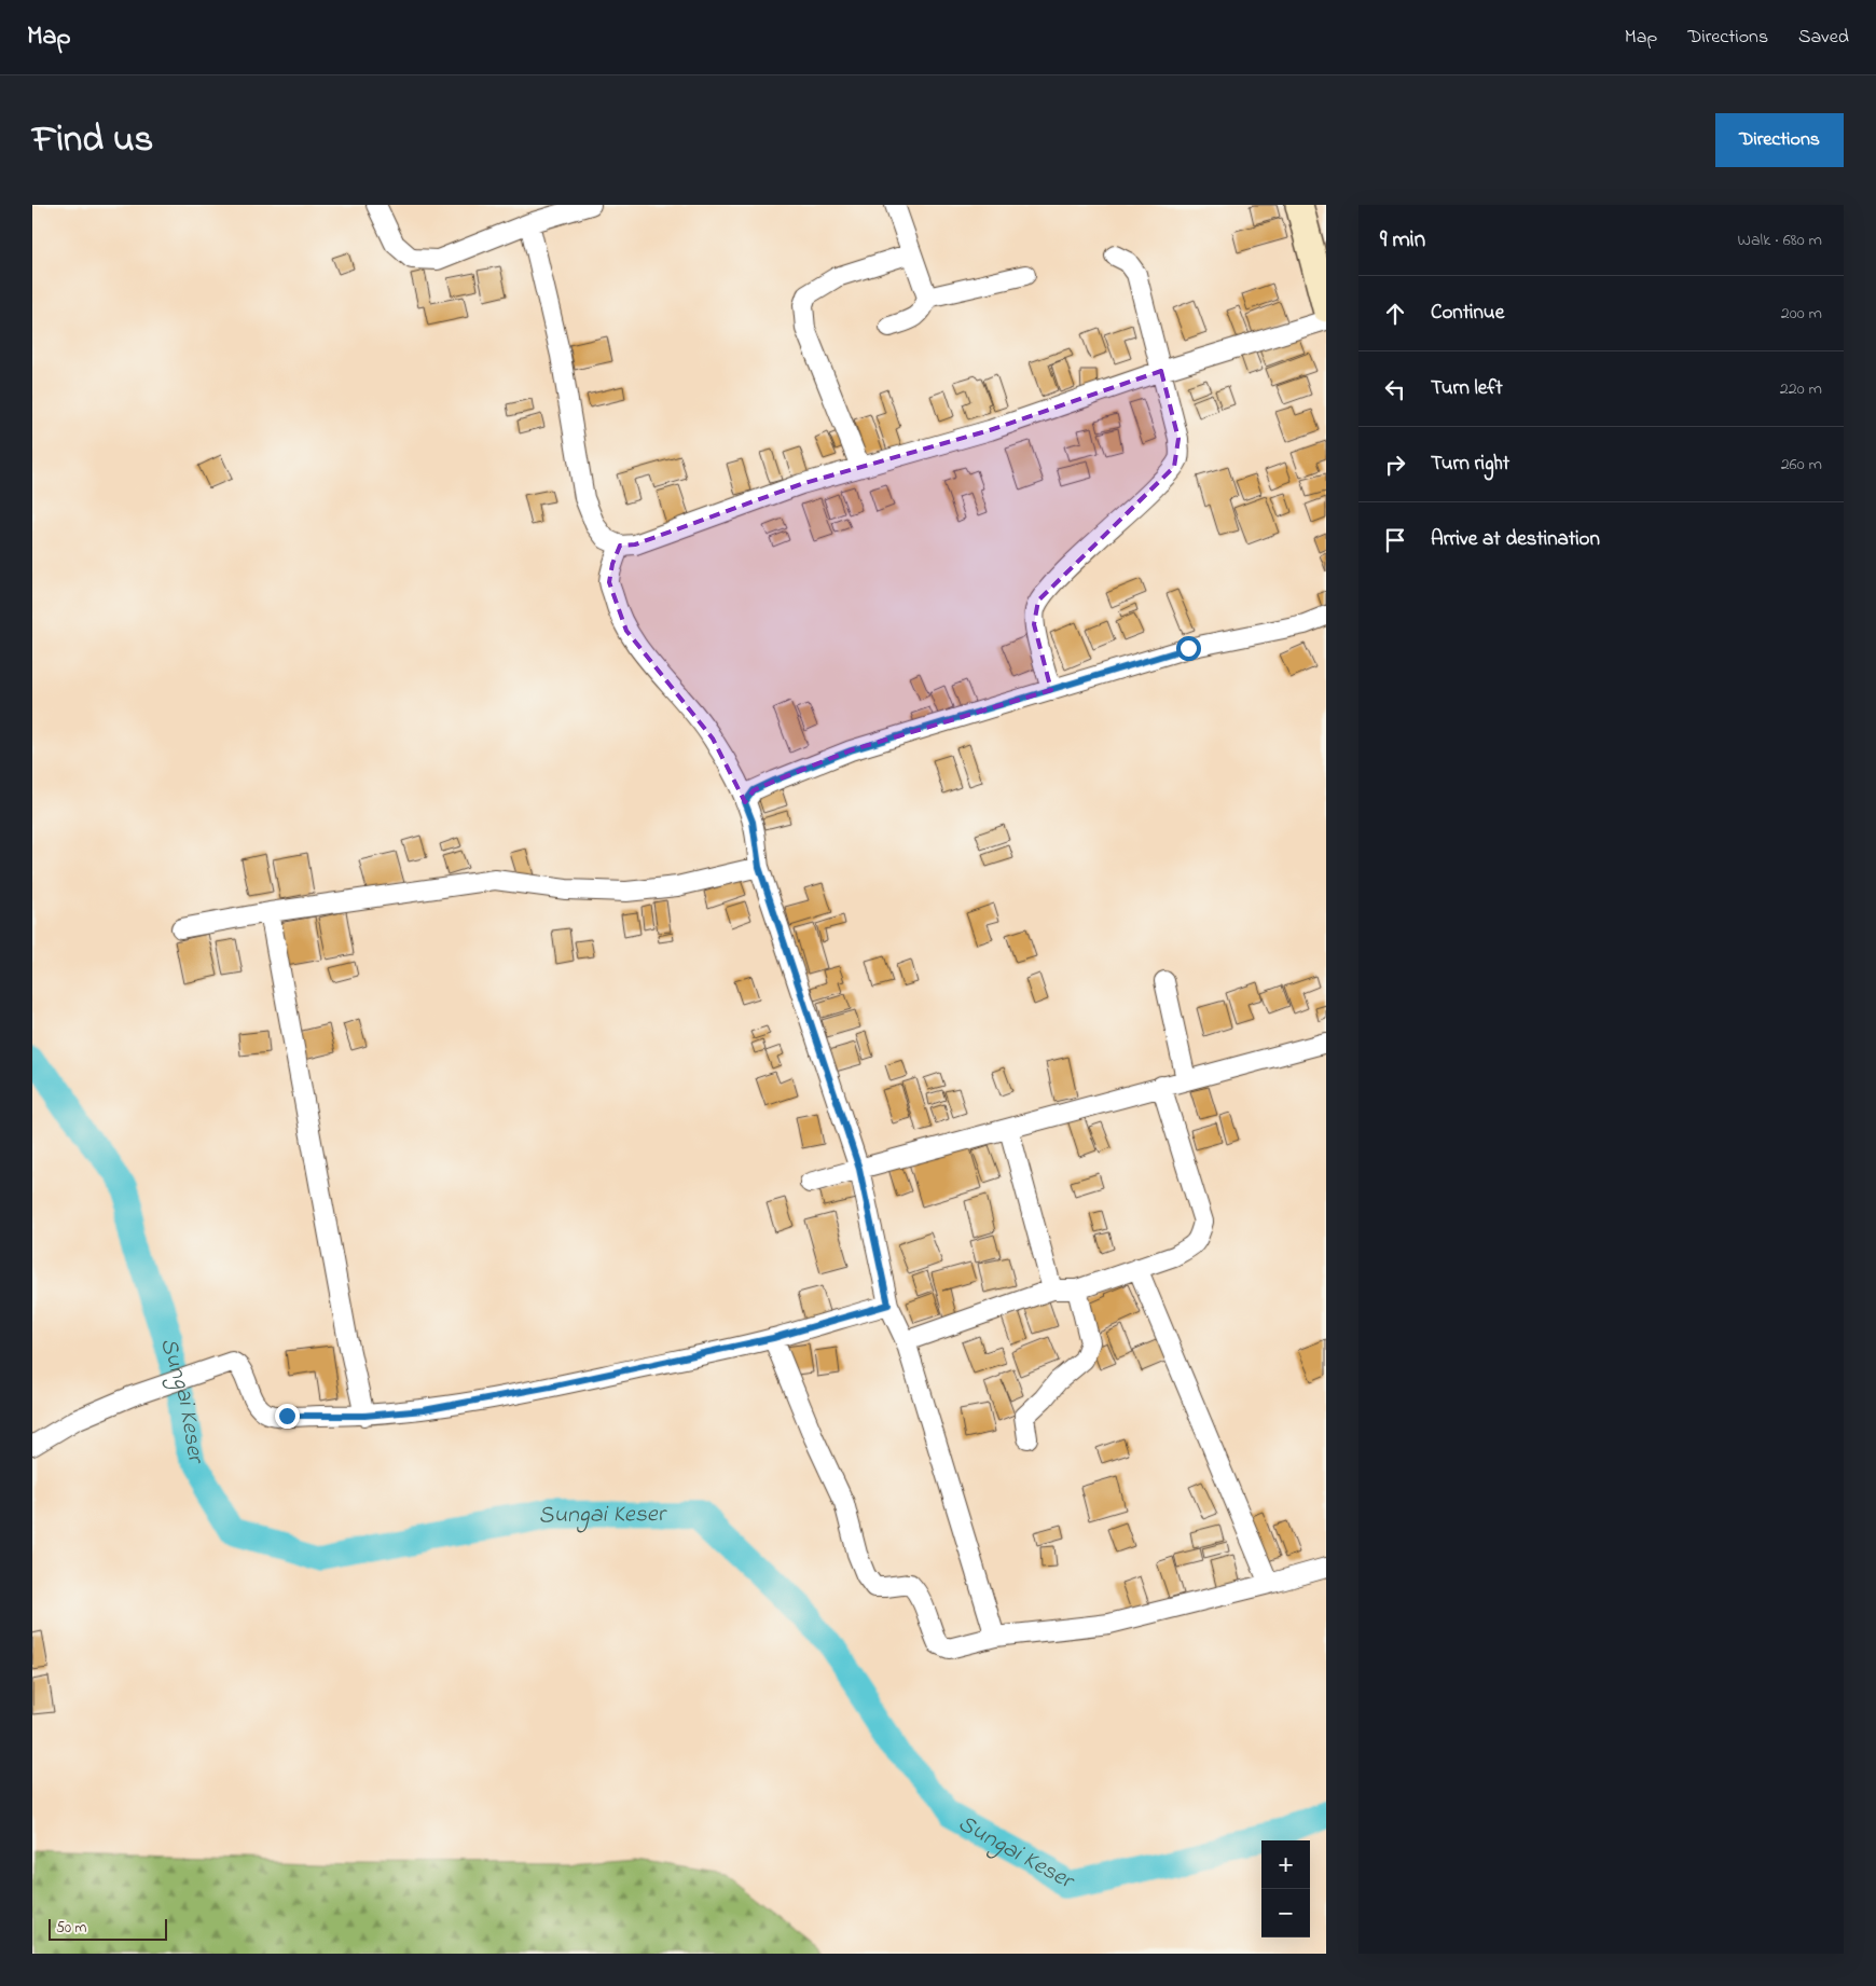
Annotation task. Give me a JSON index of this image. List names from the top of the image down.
{
  "water": ["Sungai Keser"],
  "scale_bar": "50 m",
  "page": {
    "header": "Map",
    "nav": ["Map", "Directions", "Saved"],
    "title": "Find us",
    "buttons": "Directions",
    "heading": ["9 min", "Walk · 680 m"],
    "list": [
      ["Continue", "200 m"],
      ["Turn left", "220 m"],
      ["Turn right", "260 m"],
      "Arrive at destination"
    ],
    "map_buttons": ["+", "−"],
    "scale": "50 m"
  }
}
